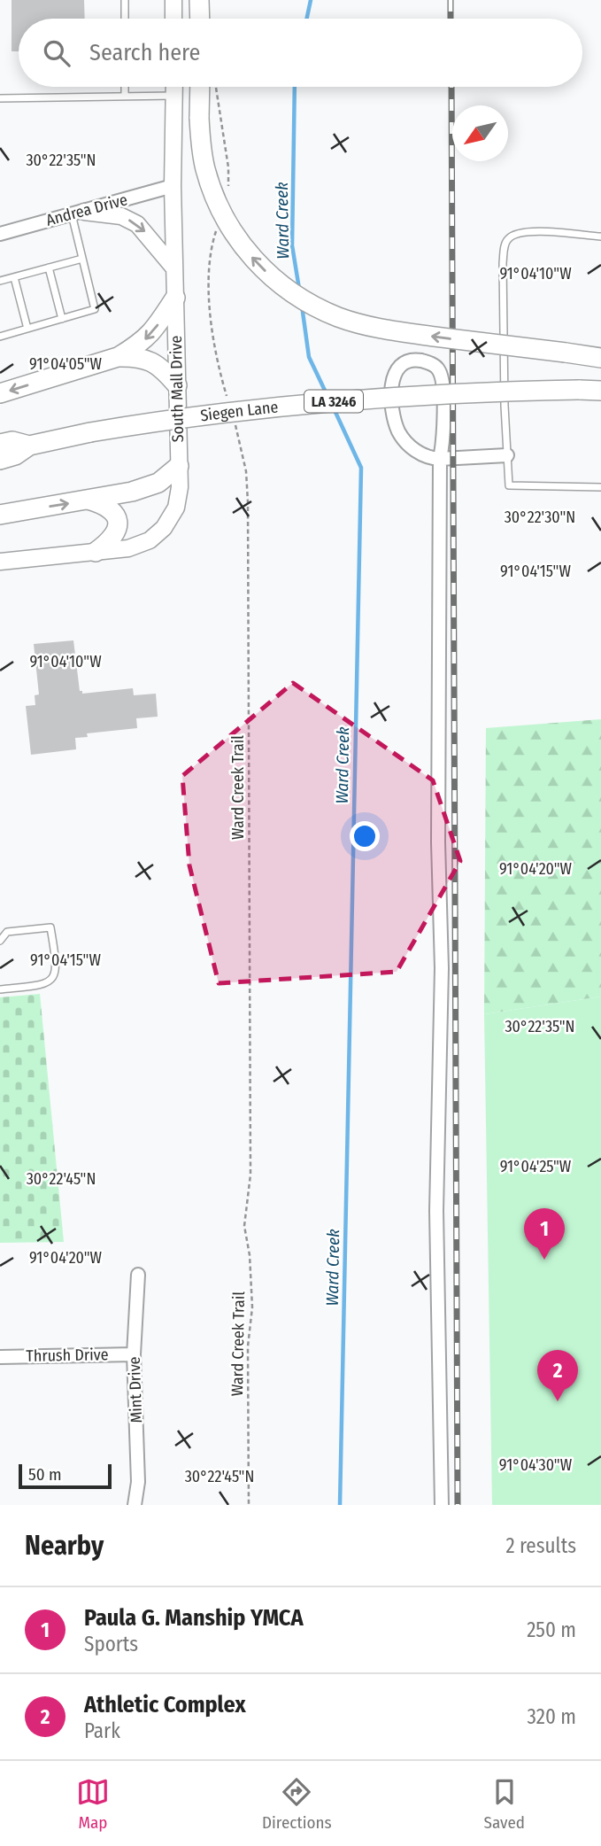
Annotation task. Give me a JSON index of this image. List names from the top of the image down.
{
  "streets": {
    "main road": ["LA 3246", "Siegen Lane"],
    "street": [
      "Andrea Drive",
      "South Mall Drive",
      "Thrush Drive",
      "Mint Drive"
    ],
    "path": ["Ward Creek Trail"]
  },
  "crossings": [
    ["Andrea Drive", "South Mall Drive"],
    ["Thrush Drive", "Mint Drive"]
  ],
  "water": ["Ward Creek"],
  "scale_bar": "50 m",
  "north": "bottom left",
  "page": {
    "search": "Search here",
    "pins": ["1", "2"],
    "scale": "50 m",
    "heading": ["Nearby", "2 results"],
    "list": [
      {
        "mark": "1",
        "name": "Paula G. Manship YMCA",
        "note": "Sports",
        "value": "250 m"
      },
      {
        "mark": "2",
        "name": "Athletic Complex",
        "note": "Park",
        "value": "320 m"
      }
    ],
    "nav": ["Map", "Directions", "Saved"]
  },
  "coordinates": [
    "30°22'35\"N",
    "91°04'10\"W",
    "91°04'05\"W",
    "30°22'30\"N",
    "91°04'15\"W",
    "91°04'20\"W",
    "91°04'25\"W",
    "30°22'45\"N",
    "91°04'30\"W"
  ]
}
